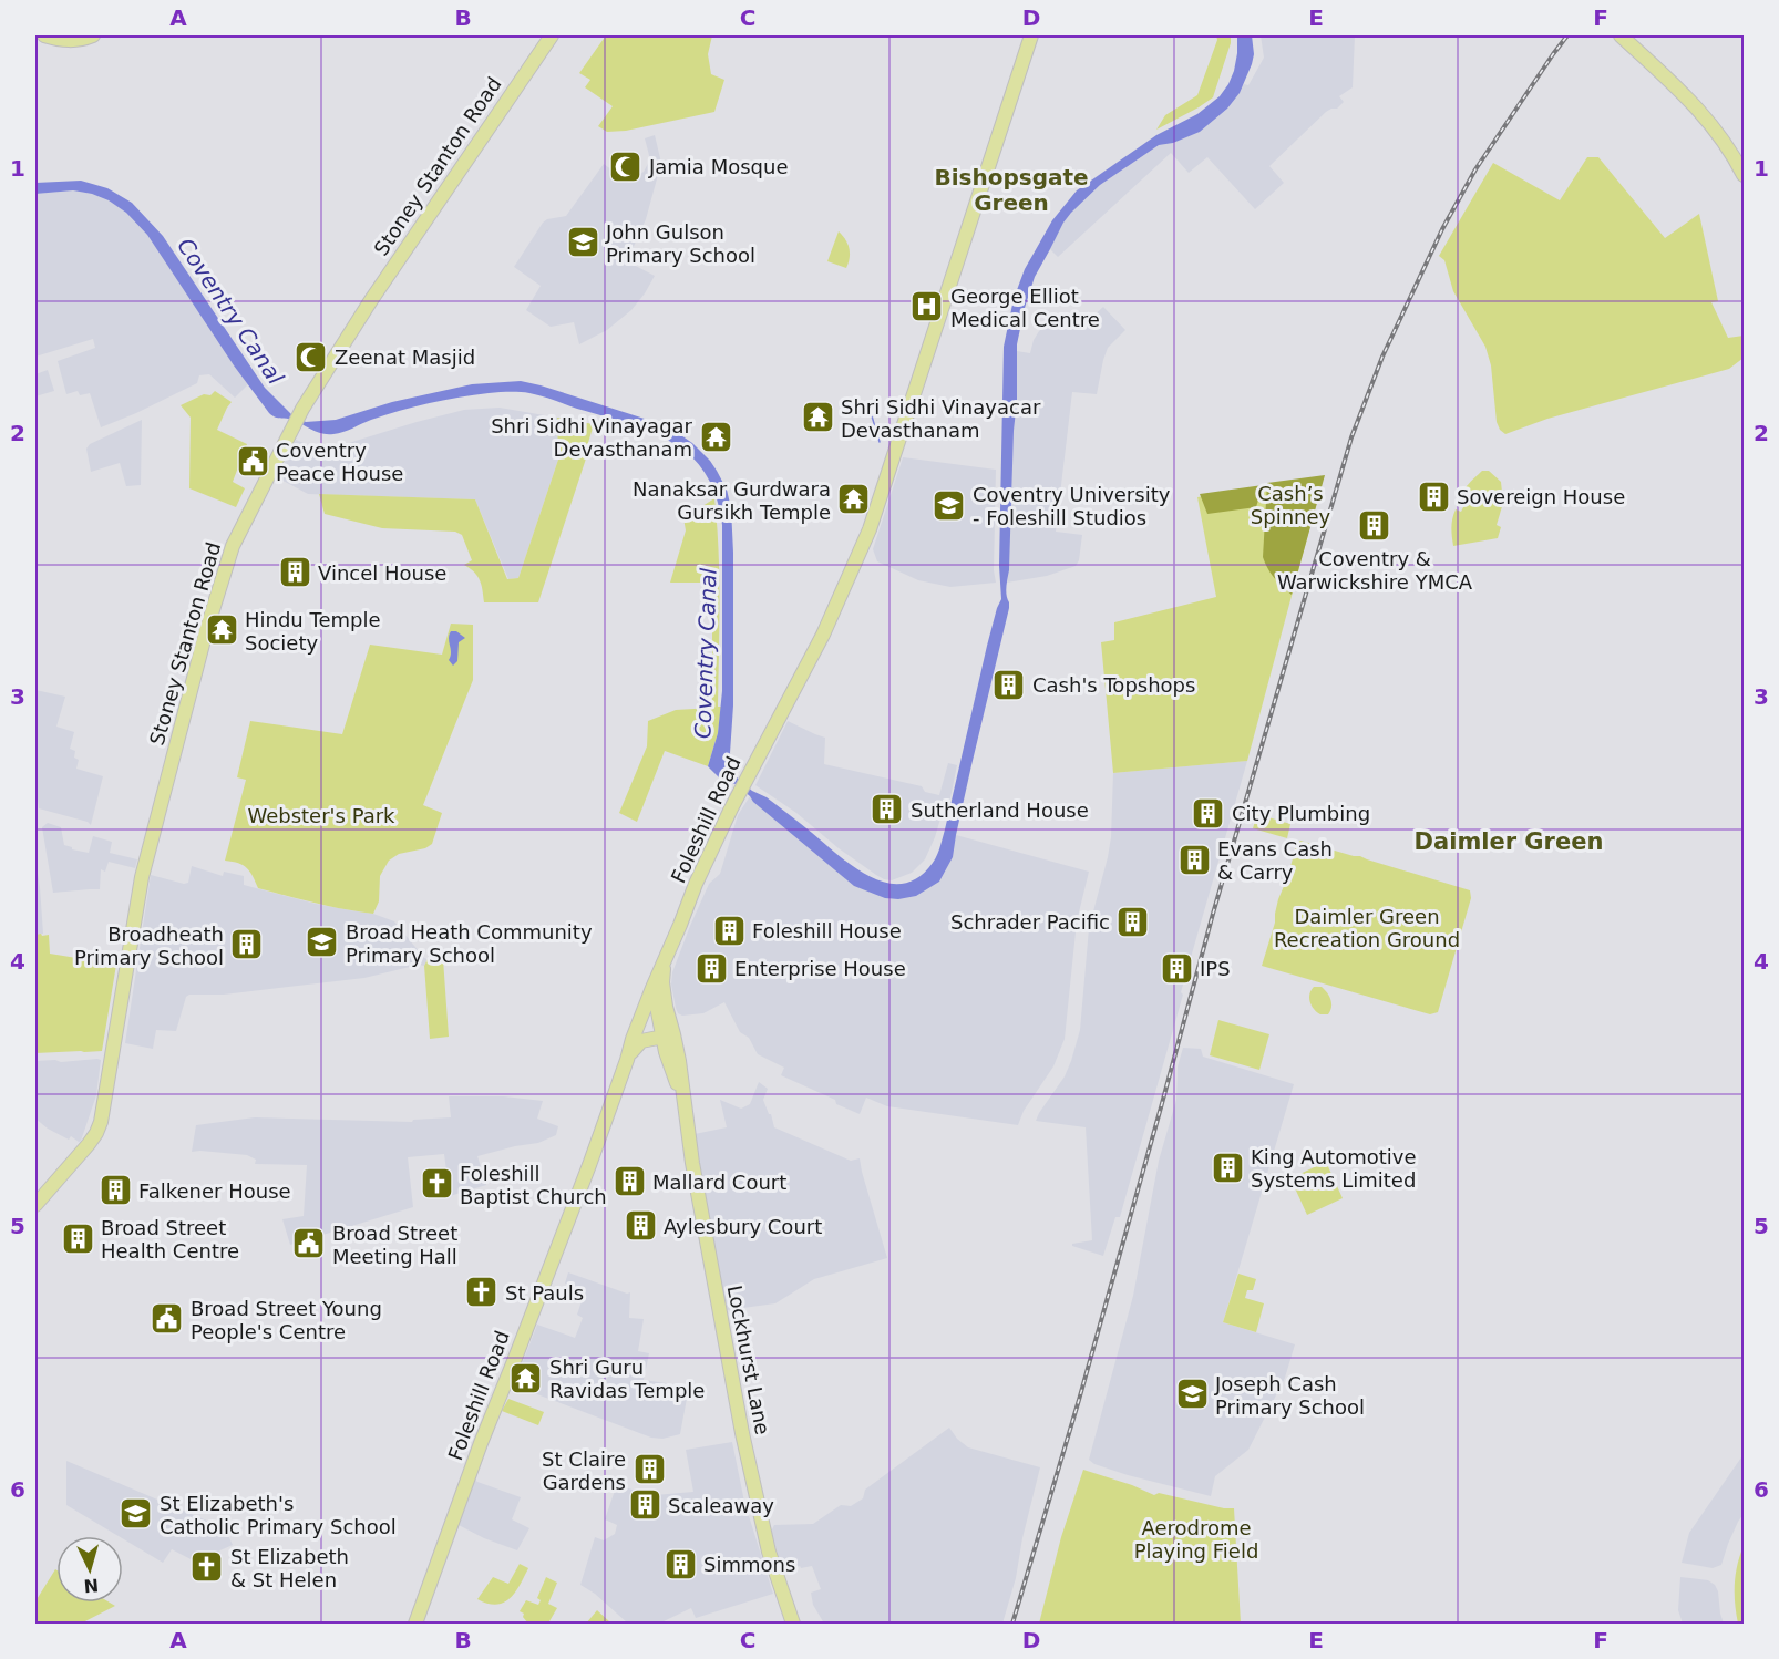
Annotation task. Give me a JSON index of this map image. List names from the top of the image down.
{
  "streets": {
    "main road": ["Stoney Stanton Road", "Foleshill Road", "Lockhurst Lane"]
  },
  "crossings": [
    ["Foleshill Road", "Lockhurst Lane"]
  ],
  "districts": ["Bishopsgate Green", "Daimler Green"],
  "water": ["Coventry Canal"],
  "parks": [
    "Cash’s Spinney",
    "Webster's Park",
    "Daimler Green Recreation Ground",
    "Aerodrome Playing Field"
  ],
  "places": {
    "mosque": ["Jamia Mosque", "Zeenat Masjid"],
    "school or university": [
      "John Gulson Primary School",
      "Coventry University - Foleshill Studios",
      "Broad Heath Community Primary School",
      "Joseph Cash Primary School",
      "St Elizabeth's Catholic Primary School"
    ],
    "hospital": ["George Elliot Medical Centre"],
    "temple": [
      "Shri Sidhi Vinayacar Devasthanam",
      "Shri Sidhi Vinayagar Devasthanam",
      "Nanaksar Gurdwara Gursikh Temple",
      "Hindu Temple Society",
      "Shri Guru Ravidas Temple"
    ],
    "public building": ["Coventry Peace House", "Broad Street Meeting Hall", "Broad Street Young People's Centre"],
    "building": [
      "Sovereign House",
      "Coventry & Warwickshire YMCA",
      "Vincel House",
      "Cash's Topshops",
      "Sutherland House",
      "City Plumbing",
      "Evans Cash & Carry",
      "Schrader Pacific",
      "Foleshill House",
      "Broadheath Primary School",
      "Enterprise House",
      "IPS",
      "King Automotive Systems Limited",
      "Mallard Court",
      "Falkener House",
      "Aylesbury Court",
      "Broad Street Health Centre",
      "St Claire Gardens",
      "Scaleaway",
      "Simmons"
    ],
    "church": ["Foleshill Baptist Church", "St Pauls", "St Elizabeth & St Helen"]
  },
  "north": "bottom",
  "grid": {
    "columns": [
      "A",
      "B",
      "C",
      "D",
      "E",
      "F"
    ],
    "rows": [
      "1",
      "2",
      "3",
      "4",
      "5",
      "6"
    ]
  }
}
